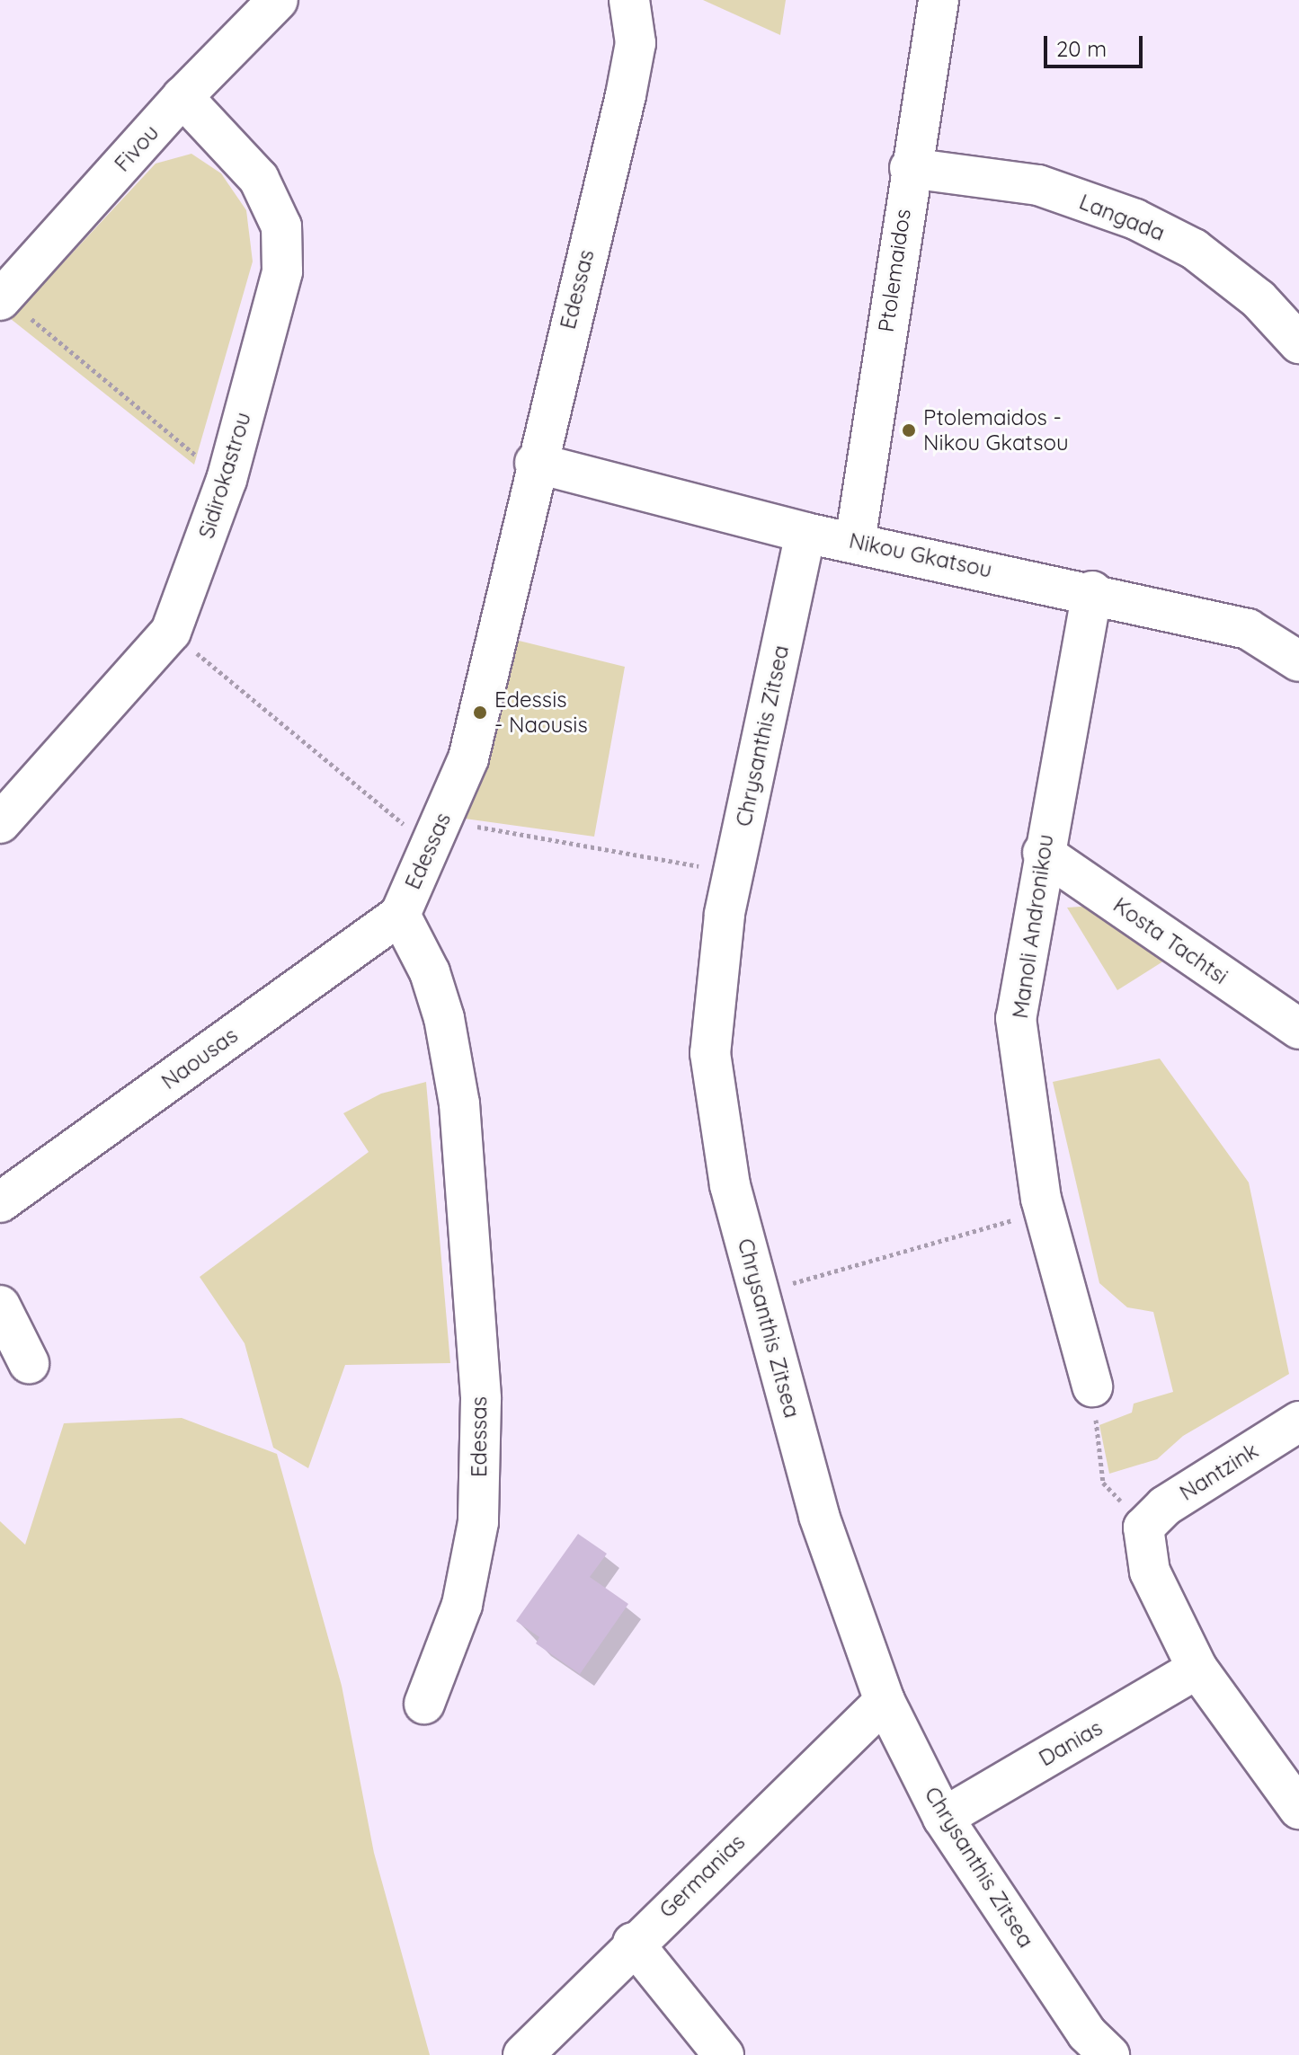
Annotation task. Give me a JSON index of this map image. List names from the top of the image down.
{
  "streets": {
    "street": [
      "Fivou",
      "Langada",
      "Ptolemaidos",
      "Edessas",
      "Sidirokastrou",
      "Nikou Gkatsou",
      "Chrysanthis Zitsea",
      "Manoli Andronikou",
      "Kosta Tachtsi",
      "Naousas",
      "Nantzink",
      "Danias",
      "Germanias"
    ]
  },
  "crossings": [
    ["Fivou", "Sidirokastrou"],
    ["Langada", "Ptolemaidos"],
    ["Ptolemaidos", "Nikou Gkatsou"],
    ["Edessas", "Nikou Gkatsou"],
    ["Edessas", "Naousas"],
    ["Nikou Gkatsou", "Chrysanthis Zitsea"],
    ["Nikou Gkatsou", "Manoli Andronikou"],
    ["Chrysanthis Zitsea", "Danias"],
    ["Chrysanthis Zitsea", "Germanias"],
    ["Manoli Andronikou", "Kosta Tachtsi"]
  ],
  "places": ["Ptolemaidos - Nikou Gkatsou", "Edessis - Naousis"],
  "scale_bar": "20 m"
}
